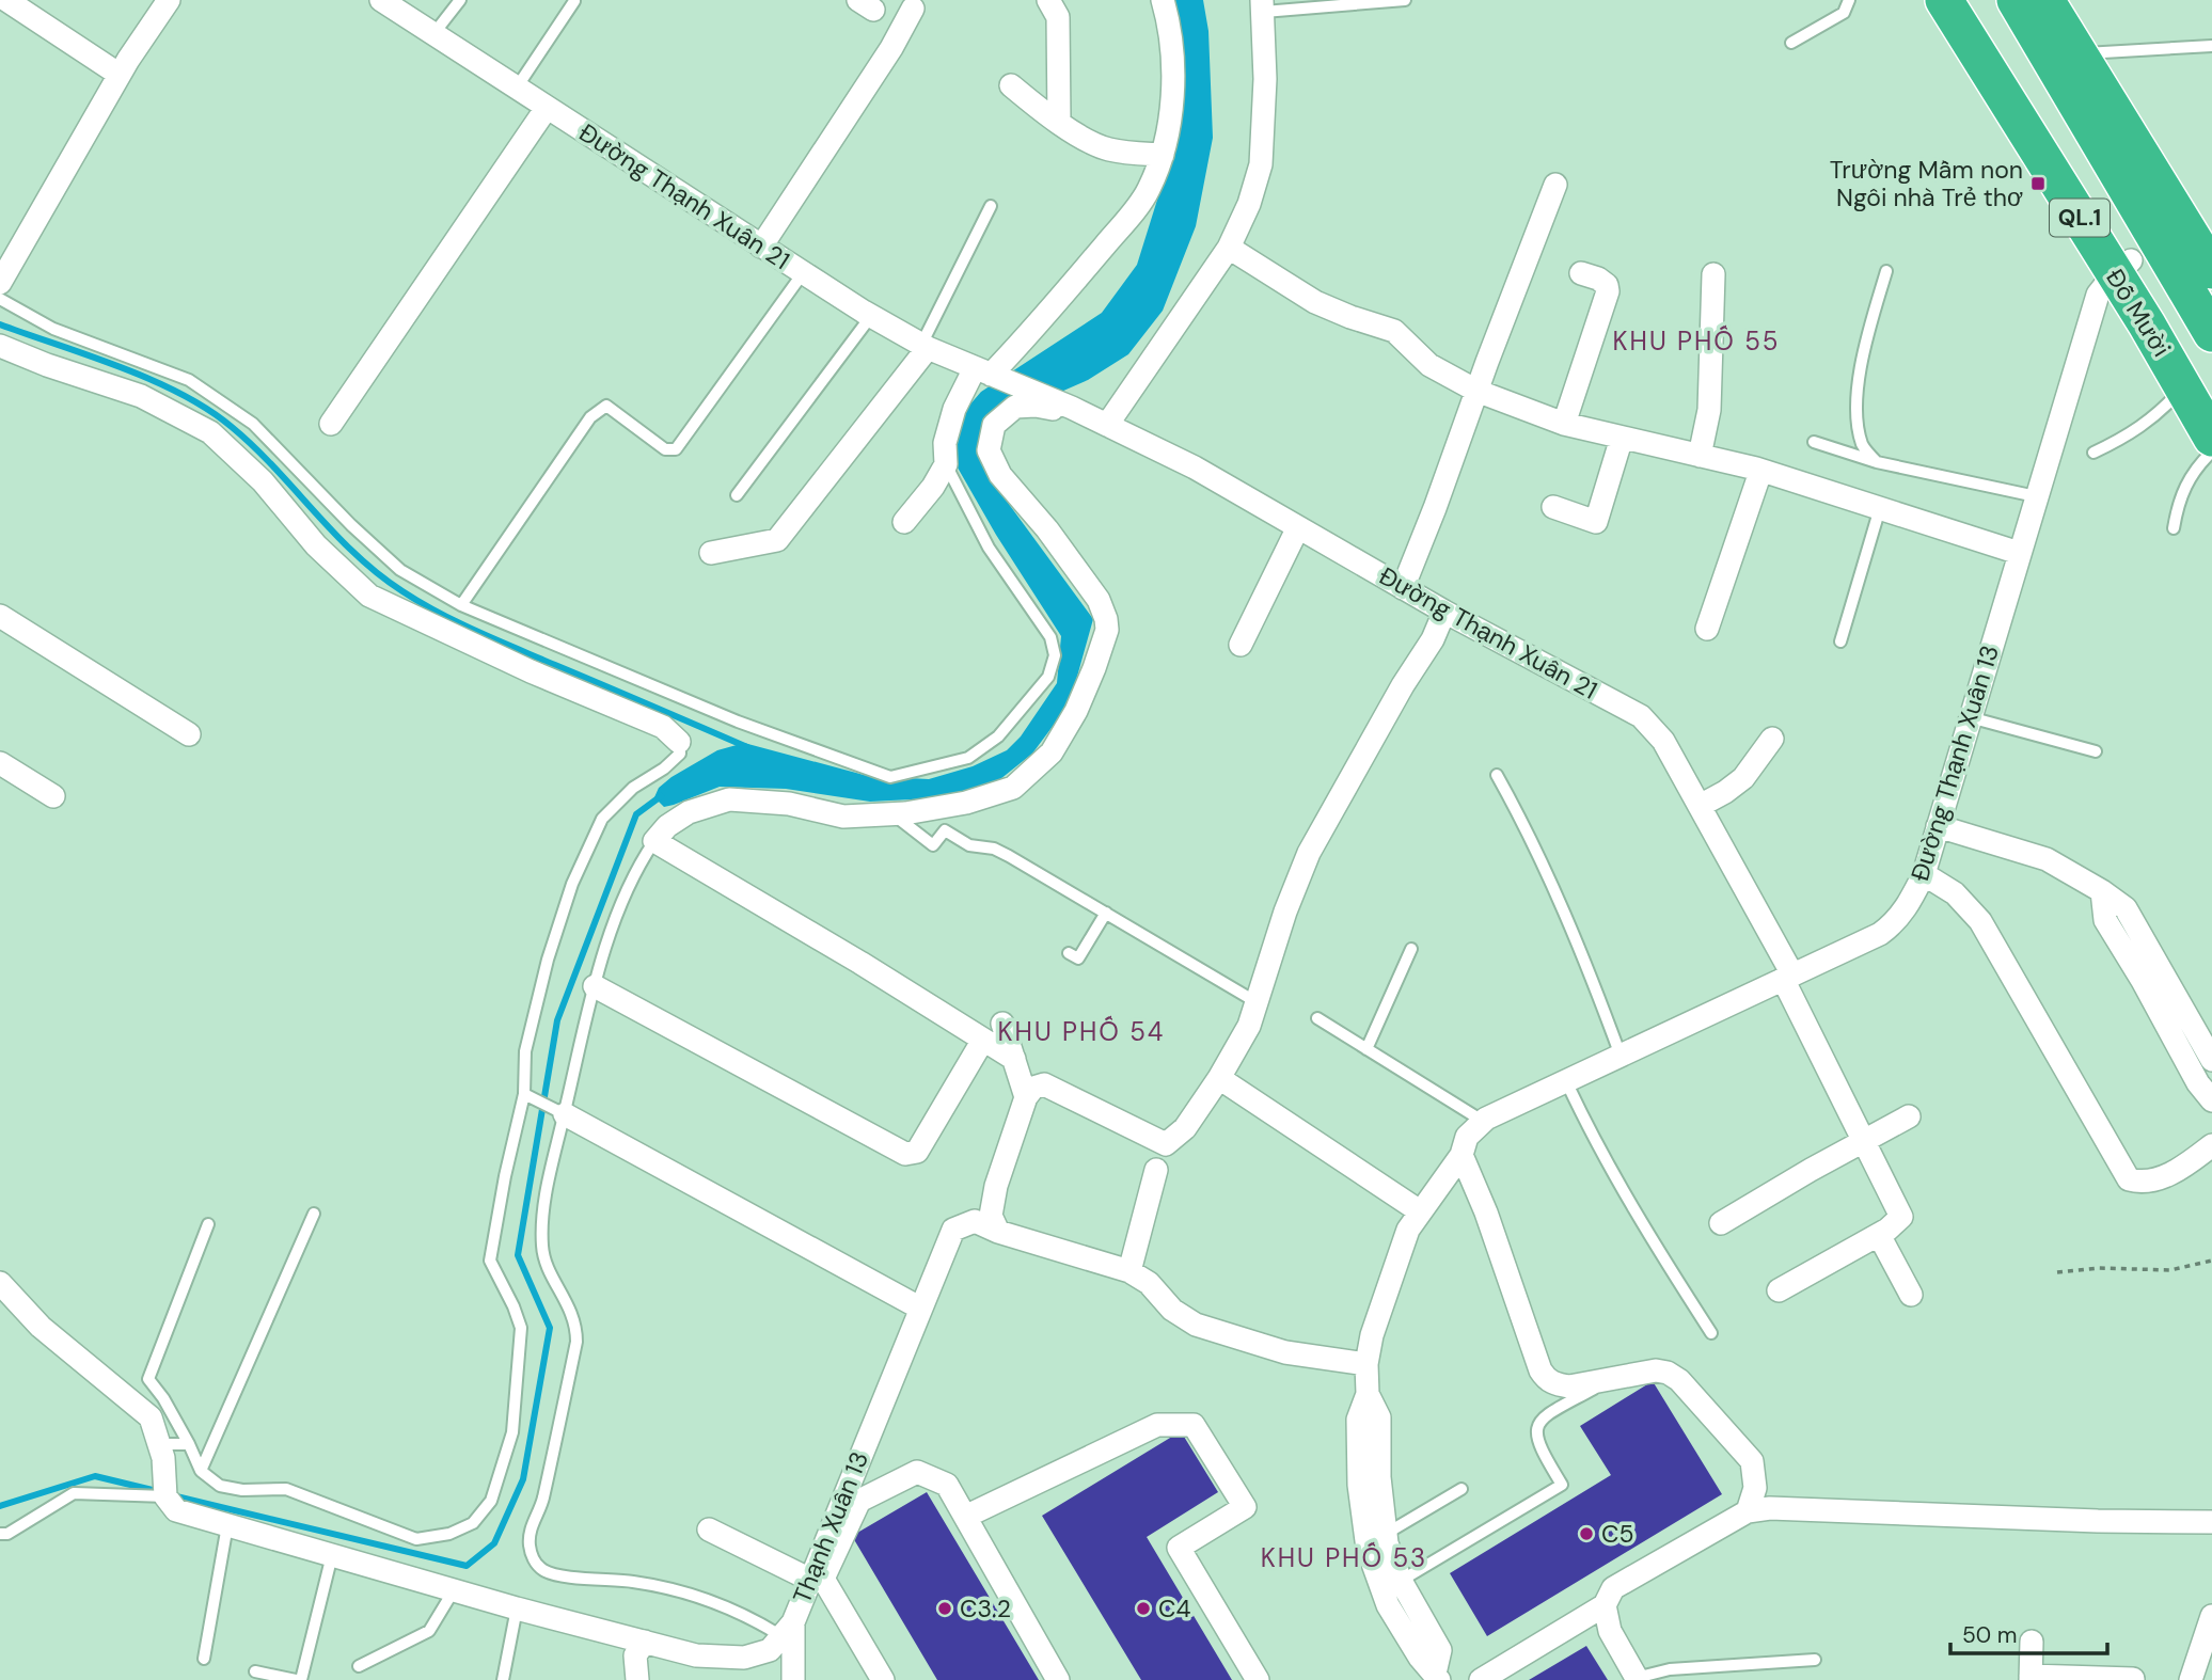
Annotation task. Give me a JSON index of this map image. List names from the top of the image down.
{
  "streets": {
    "highway": ["QL.1", "Đỗ Mười"],
    "street": ["Đường Thạnh Xuân 21", "Đường Thạnh Xuân 13", "Thạnh Xuân 13"]
  },
  "crossings": [
    ["Đường Thạnh Xuân 21", "Đường Thạnh Xuân 13"],
    ["Đỗ Mười", "Đường Thạnh Xuân 13"]
  ],
  "districts": ["KHU PHỐ 55", "KHU PHỐ 54", "KHU PHỐ 53"],
  "places": {
    "transit": ["Trường Mầm non Ngôi nhà Trẻ thơ"],
    "other": ["C5", "C3.2", "C4"]
  },
  "scale_bar": "50 m"
}
